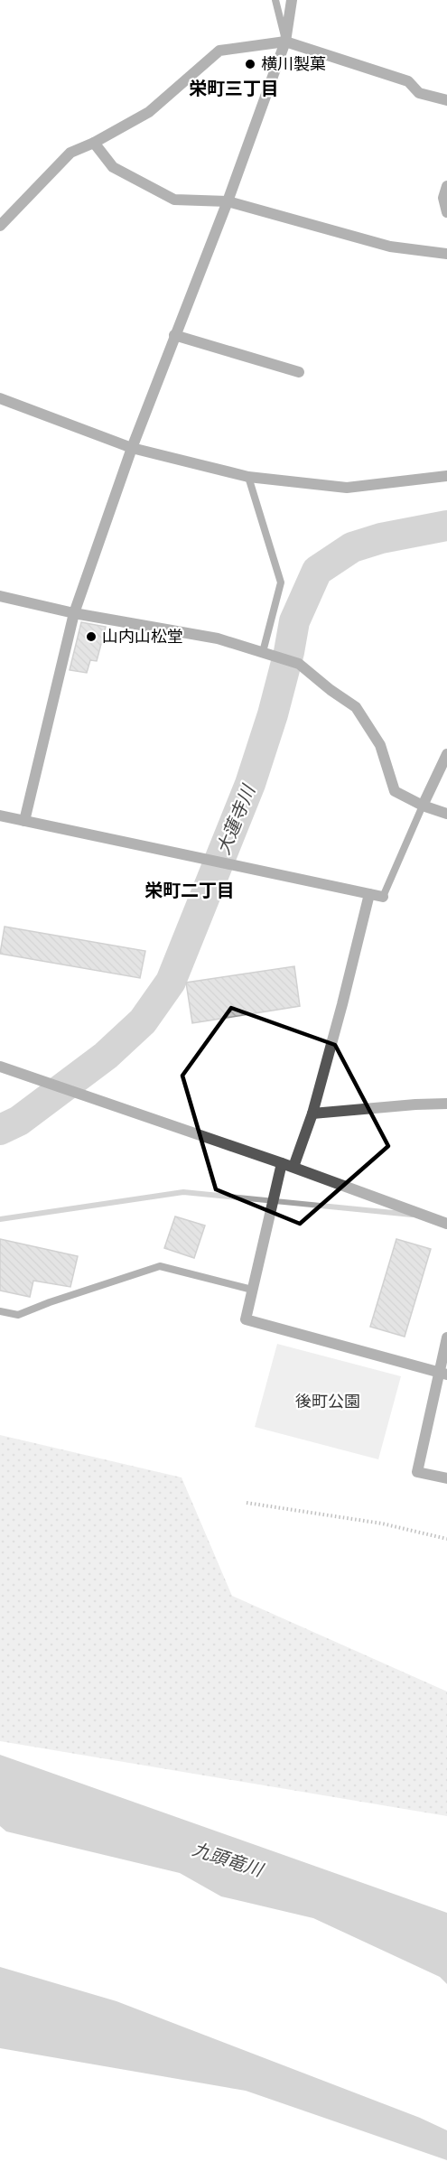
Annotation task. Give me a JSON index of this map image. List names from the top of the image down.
{
  "districts": ["栄町三丁目", "栄町二丁目"],
  "water": ["大蓮寺川", "九頭竜川"],
  "parks": ["後町公園"],
  "places": ["横川製菓", "山内山松堂"]
}
